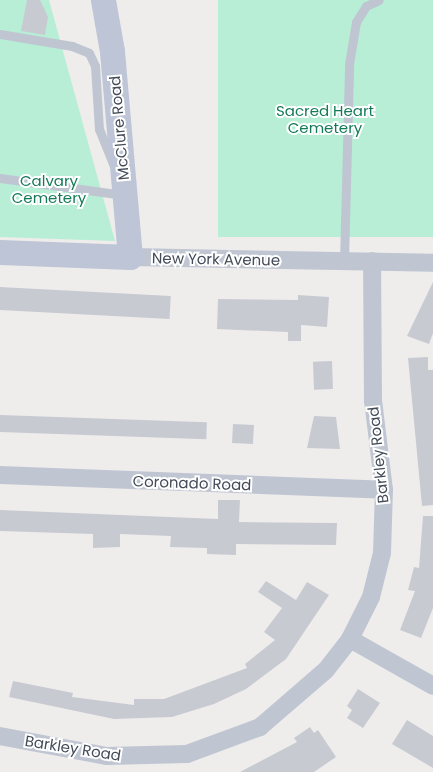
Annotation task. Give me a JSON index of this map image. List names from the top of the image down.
{
  "streets": {
    "street": [
      "McClure Road",
      "New York Avenue",
      "Barkley Road",
      "Coronado Road"
    ]
  },
  "crossings": [
    ["McClure Road", "New York Avenue"],
    ["New York Avenue", "Barkley Road"],
    ["Barkley Road", "Coronado Road"]
  ],
  "parks": ["Sacred Heart Cemetery", "Calvary Cemetery"]
}
